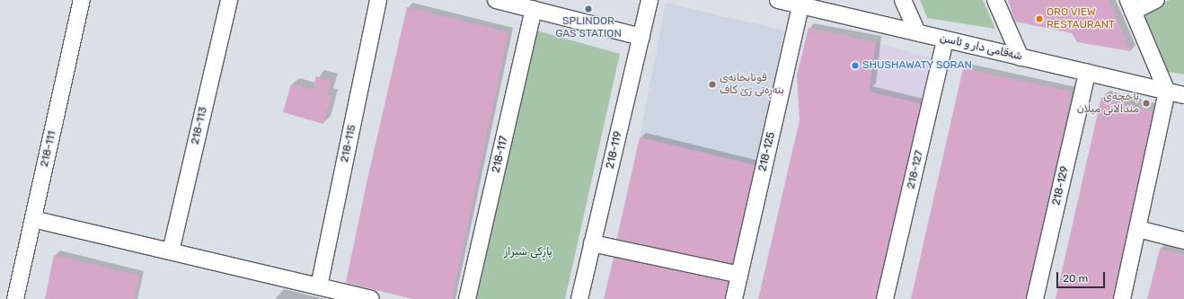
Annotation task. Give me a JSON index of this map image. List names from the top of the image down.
{
  "streets": {
    "street": [
      "شەقامی دار و ئاسن",
      "218-113",
      "218-115",
      "218-111",
      "218-119",
      "218-125",
      "218-117",
      "218-127",
      "218-129"
    ]
  },
  "crossings": [
    ["شەقامی دار و ئاسن", "218-125"],
    ["شەقامی دار و ئاسن", "218-127"],
    ["شەقامی دار و ئاسن", "218-129"]
  ],
  "parks": ["پاڕکی شیراز"],
  "places": [
    "SPLINDOR GAS STATION",
    "ORO VIEW RESTAURANT",
    "SHUSHAWATY SORAN",
    "قوتابخانەی بنەڕەتی ژێ کاف",
    "باخچةي مندالانى ميلان"
  ],
  "scale_bar": "20 m"
}
